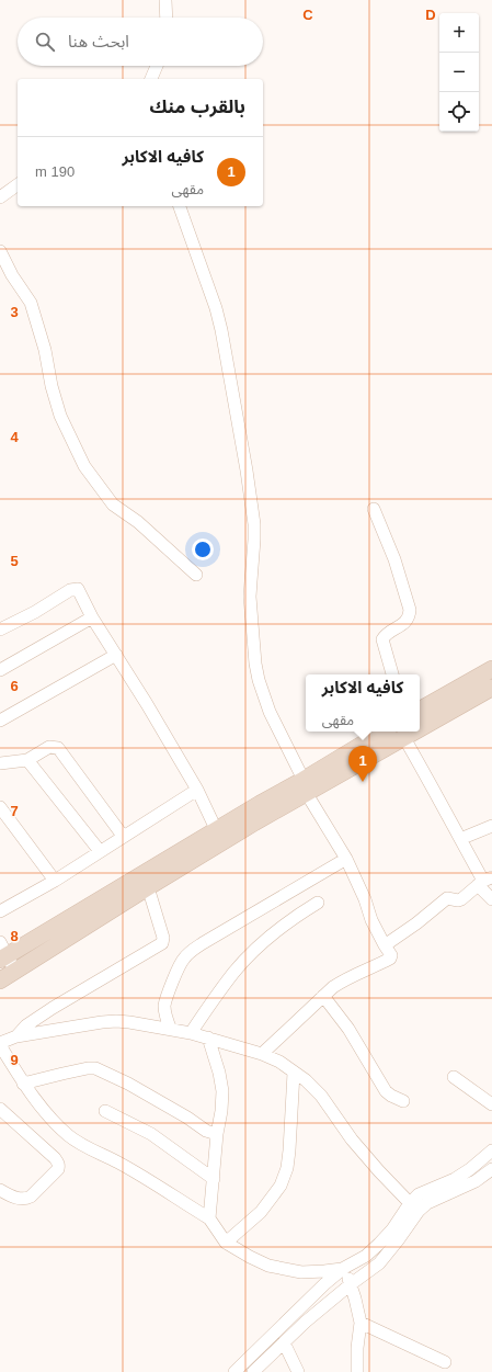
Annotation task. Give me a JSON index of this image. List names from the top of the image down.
{
  "page": {
    "map_buttons": ["+", "−"],
    "search": "ابحث هنا",
    "heading": "بالقرب منك",
    "list": [
      {
        "mark": "1",
        "name": "كافيه الاكابر",
        "note": "مقهى",
        "value": "190 m"
      }
    ],
    "popup": ["كافيه الاكابر", "مقهى"],
    "pins": "1"
  },
  "grid": {
    "columns": ["C", "D"],
    "rows": [
      "3",
      "4",
      "5",
      "6",
      "7",
      "8",
      "9"
    ]
  }
}
